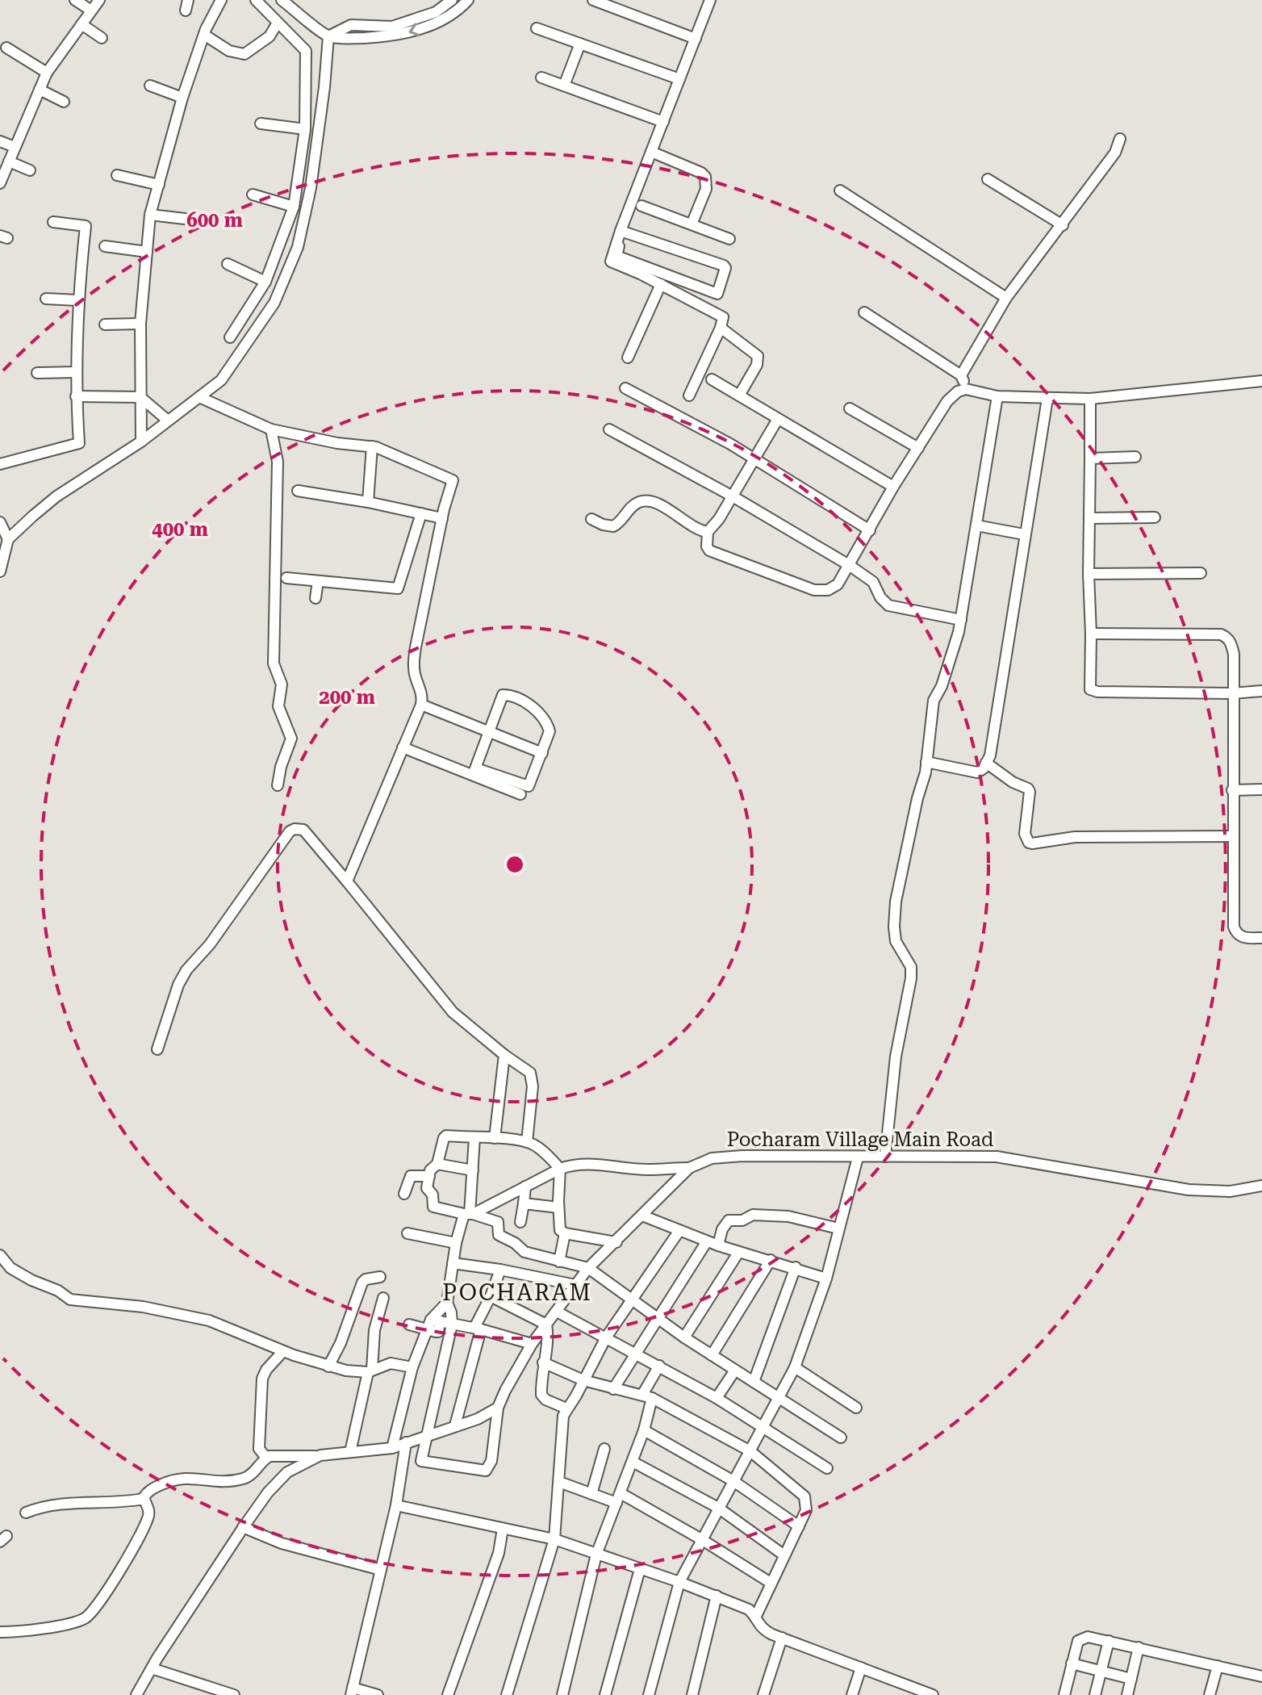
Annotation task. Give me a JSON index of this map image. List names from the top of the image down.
{
  "streets": {
    "street": ["Pocharam Village Main Road"]
  },
  "districts": ["POCHARAM"],
  "rings": ["600 m", "400 m", "200 m"]
}
